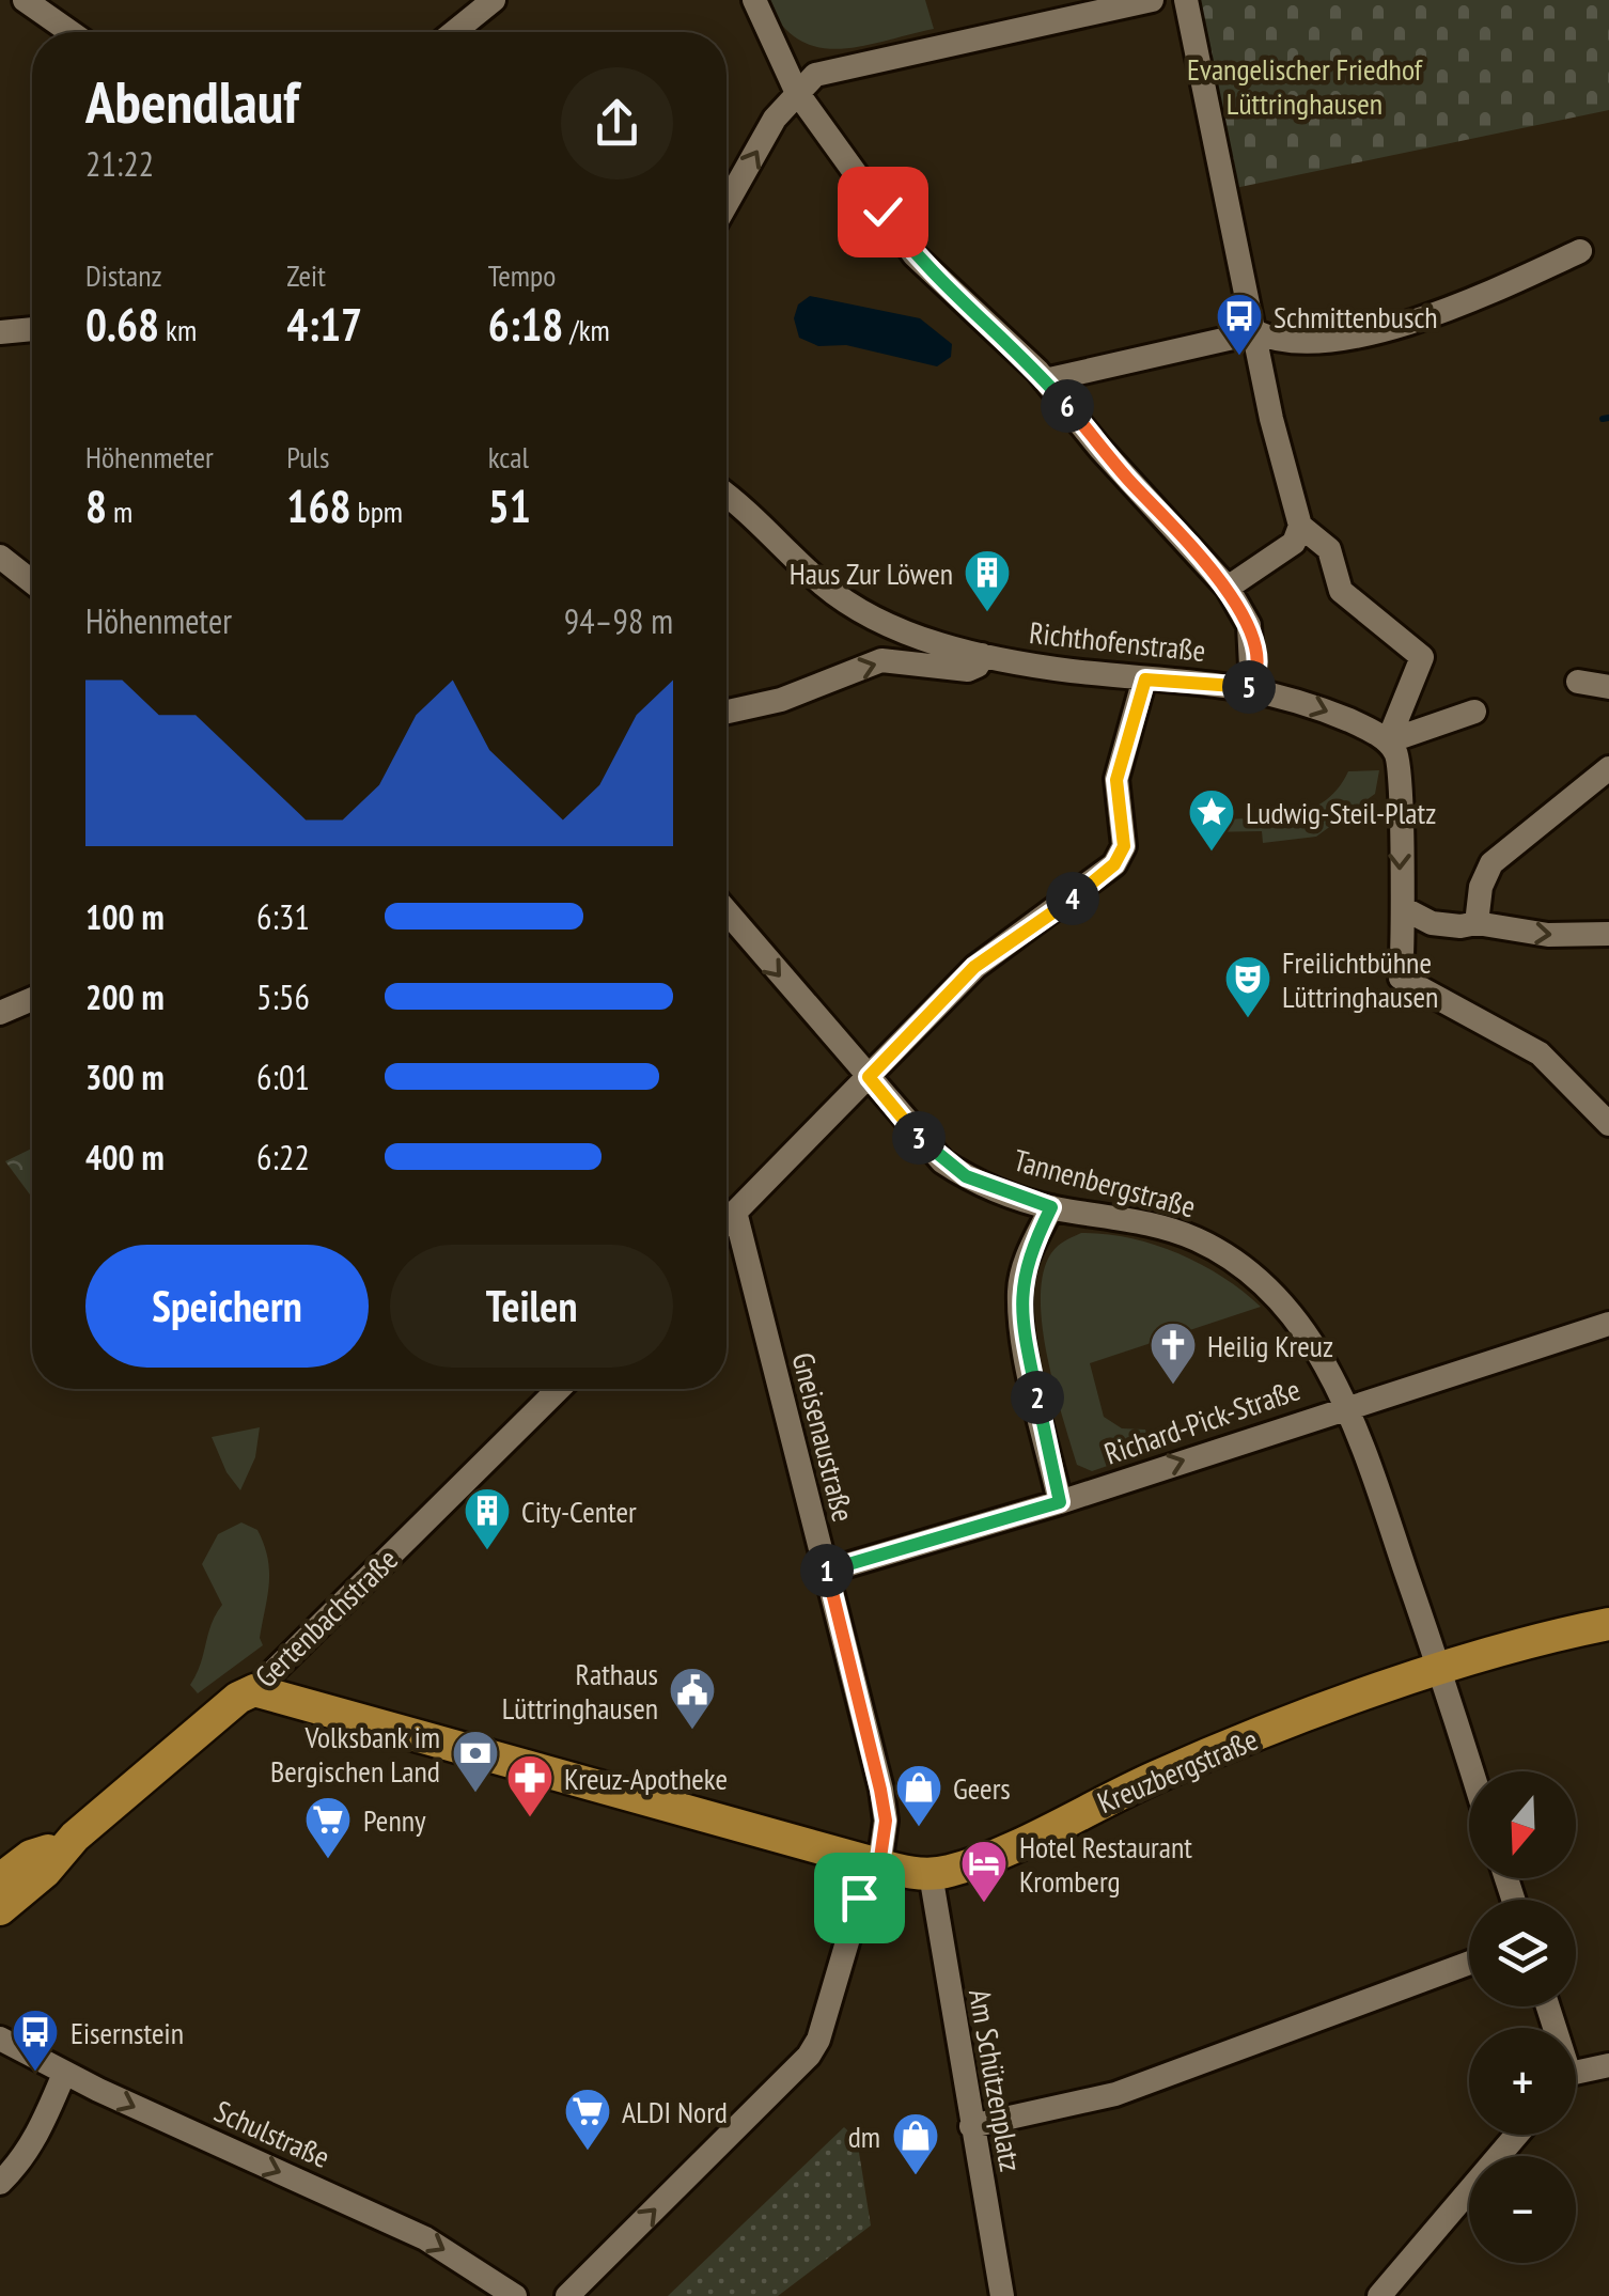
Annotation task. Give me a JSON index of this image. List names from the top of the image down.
{
  "streets": {
    "main road": ["Gertenbachstraße", "Kreuzbergstraße"],
    "street": [
      "Richthofenstraße",
      "Tannenbergstraße",
      "Richard-Pick-Straße",
      "Gneisenaustraße",
      "Am Schützenplatz",
      "Schulstraße"
    ]
  },
  "crossings": [
    ["Tannenbergstraße", "Richard-Pick-Straße"],
    ["Tannenbergstraße", "Kreuzbergstraße"],
    ["Richard-Pick-Straße", "Gneisenaustraße"],
    ["Gneisenaustraße", "Kreuzbergstraße"],
    ["Gertenbachstraße", "Kreuzbergstraße"],
    ["Kreuzbergstraße", "Am Schützenplatz"]
  ],
  "one_way": ["Richard-Pick-Straße", "Gneisenaustraße", "Schulstraße"],
  "parks": ["Evangelischer Friedhof Lüttringhausen"],
  "places": {
    "bus stop": ["Schmittenbusch", "Eisernstein"],
    "building": ["Haus Zur Löwen", "City-Center"],
    "place": ["Ludwig-Steil-Platz"],
    "theatre": ["Freilichtbühne Lüttringhausen"],
    "church": ["Heilig Kreuz"],
    "public building": ["Rathaus Lüttringhausen"],
    "bank": ["Volksbank im Bergischen Land"],
    "pharmacy": ["Kreuz-Apotheke"],
    "shop": ["Geers", "dm"],
    "supermarket": ["Penny", "ALDI Nord"],
    "hotel": ["Hotel Restaurant Kromberg"]
  },
  "north": "bottom",
  "page": {
    "heading": ["Abendlauf", "21:22"],
    "stats": [
      ["Distanz", "0.68 km"],
      ["Zeit", "4:17"],
      ["Tempo", "6:18 /km"],
      ["Höhenmeter", "8 m"],
      ["Puls", "168 bpm"],
      ["kcal", "51"]
    ],
    "pins": [
      "6",
      "5",
      "4",
      "3",
      "2",
      "1"
    ],
    "chart": ["Höhenmeter", "94–98 m"],
    "list": [
      {
        "name": "100 m",
        "note": "6:31"
      },
      {
        "name": "200 m",
        "note": "5:56"
      },
      {
        "name": "300 m",
        "note": "6:01"
      },
      {
        "name": "400 m",
        "note": "6:22"
      }
    ],
    "buttons": ["Speichern", "Teilen"],
    "map_buttons": ["+", "−"]
  }
}
